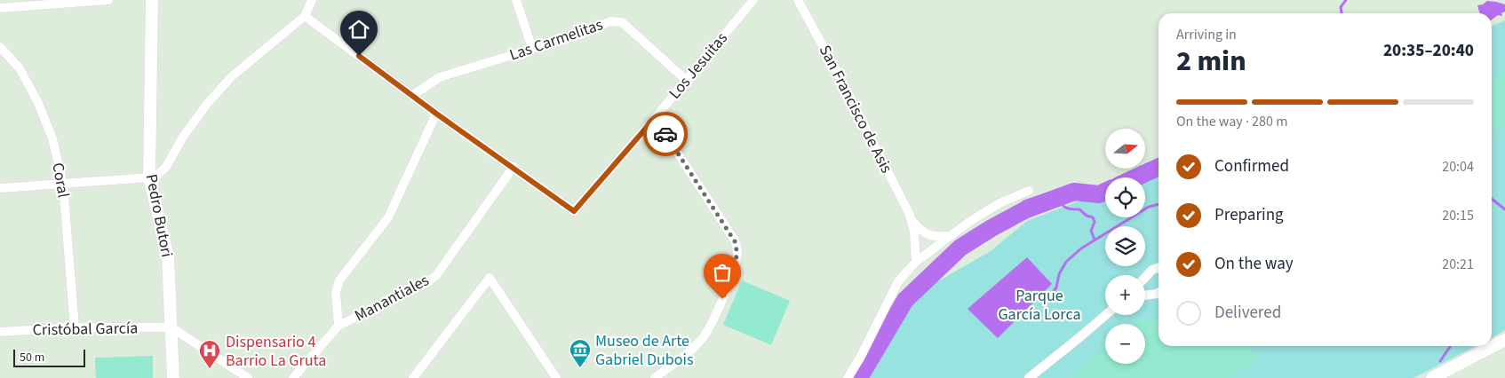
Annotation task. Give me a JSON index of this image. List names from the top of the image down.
{
  "streets": {
    "street": [
      "Las Carmelitas",
      "Los Jesuitas",
      "San Francisco de Asis",
      "Coral",
      "Pedro Butori",
      "Manantiales",
      "Cristóbal García"
    ]
  },
  "crossings": [
    ["Las Carmelitas", "Los Jesuitas"],
    ["Los Jesuitas", "Manantiales"],
    ["Coral", "Cristóbal García"],
    ["Pedro Butori", "Cristóbal García"]
  ],
  "parks": ["Parque García Lorca"],
  "places": {
    "museum": ["Museo de Arte Gabriel Dubois"],
    "hospital": ["Dispensario 4 Barrio La Gruta"]
  },
  "scale_bar": "50 m",
  "north": "right",
  "page": {
    "heading": ["2 min", "Arriving in", "20:35–20:40"],
    "bar": "On the way · 280 m",
    "map_buttons": ["+", "−"],
    "list": [
      ["Confirmed", "20:04"],
      ["Preparing", "20:15"],
      ["On the way", "20:21"],
      "Delivered"
    ],
    "scale": "50 m"
  }
}
